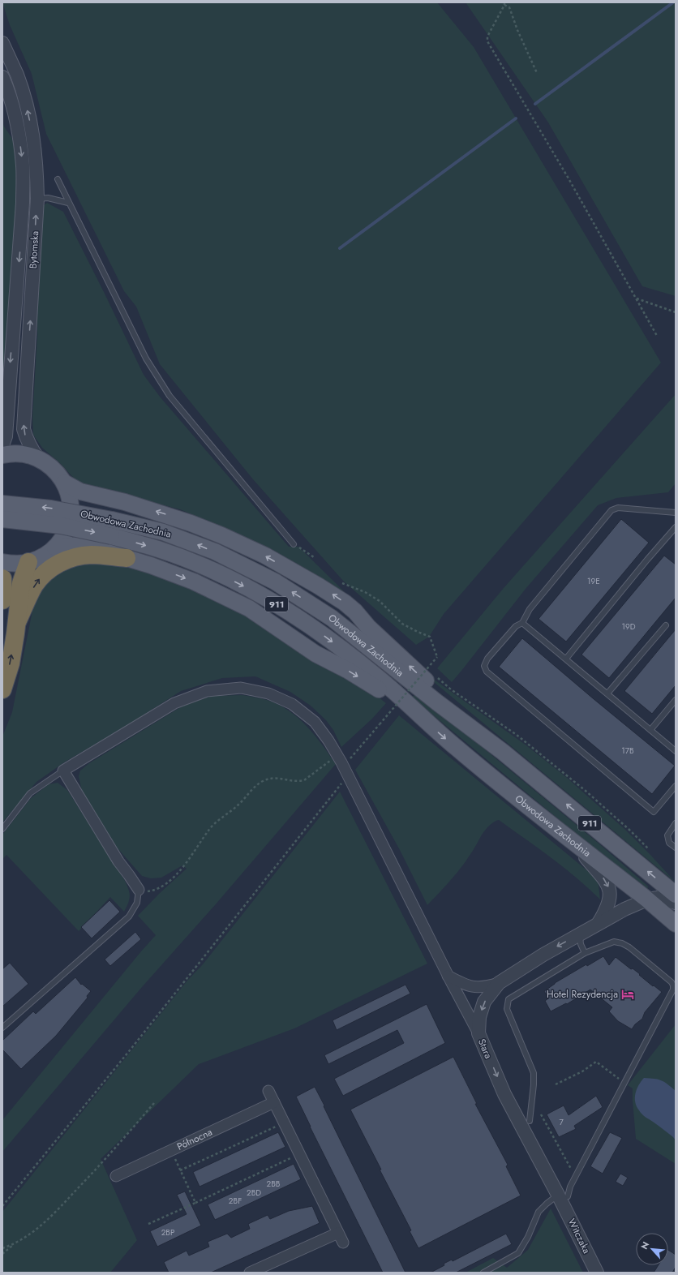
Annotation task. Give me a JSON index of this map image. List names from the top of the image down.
{
  "streets": {
    "main road": ["Obwodowa Zachodnia", "911"],
    "street": [
      "Bytomska",
      "Stara",
      "Północna",
      "Witczaka"
    ]
  },
  "crossings": [
    ["Obwodowa Zachodnia", "911"],
    ["Obwodowa Zachodnia", "Stara"],
    ["911", "Stara"],
    ["Stara", "Witczaka"]
  ],
  "places": {
    "hotel": ["Hotel Rezydencja"]
  },
  "house_numbers": [
    "19E",
    "19D",
    "17B",
    "7",
    "2BB",
    "2BD",
    "2BF",
    "2BP"
  ],
  "north": "top left"
}
